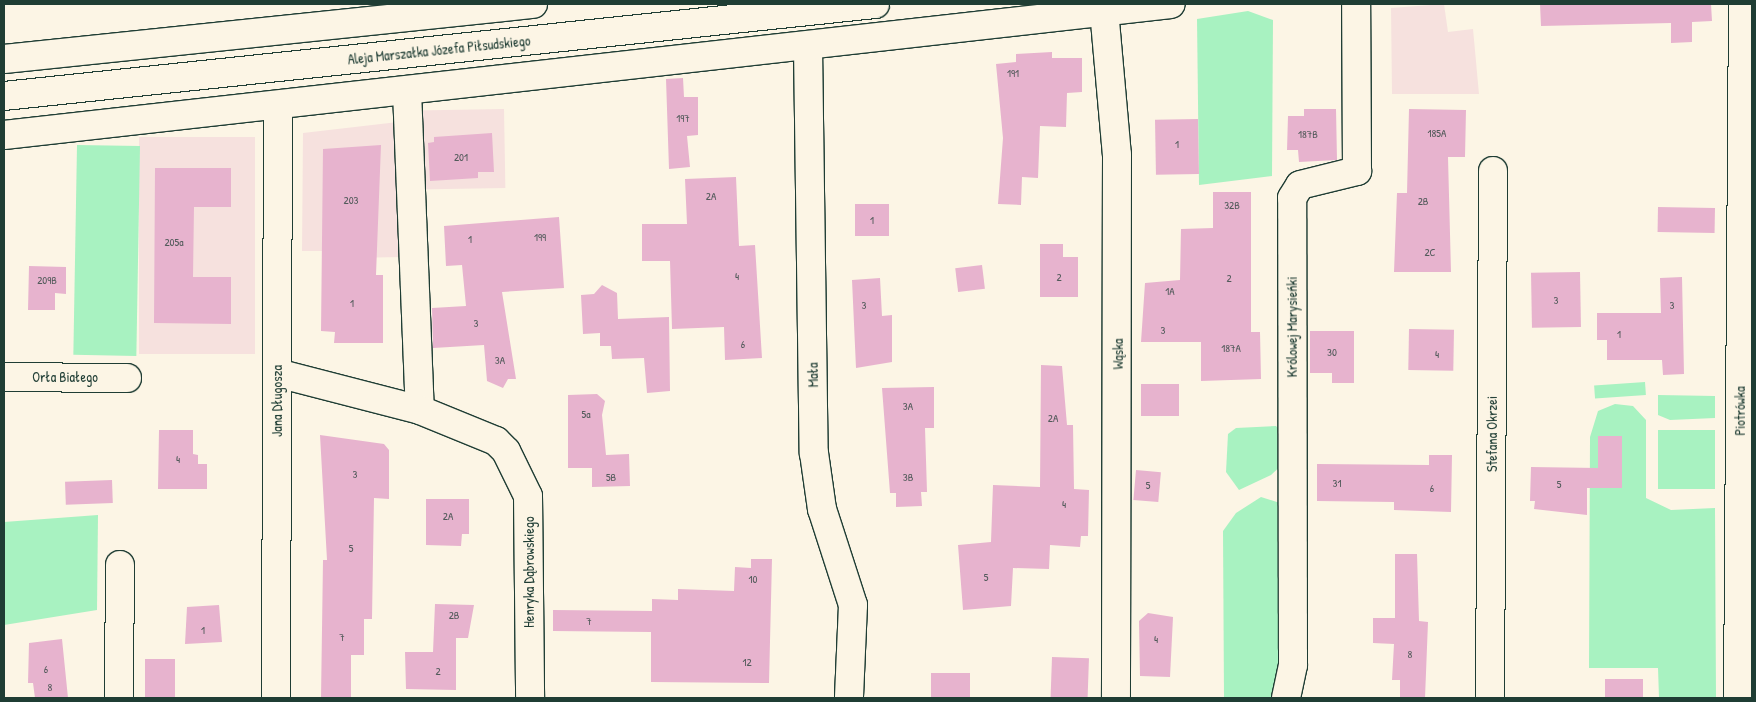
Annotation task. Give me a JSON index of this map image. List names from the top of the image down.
{
  "streets": {
    "street": [
      "Aleja Marszałka Józefa Piłsudskiego",
      "Królowej Marysieńki",
      "Wąska",
      "Mała",
      "Orła Białego",
      "Jana Długosza",
      "Piotrówka",
      "Stefana Okrzei",
      "Henryka Dąbrowskiego"
    ]
  },
  "house_numbers": [
    "191",
    "197",
    "185A",
    "187B",
    "1",
    "201",
    "2A",
    "203",
    "2B",
    "32B",
    "1",
    "199",
    "1",
    "205a",
    "2C",
    "4",
    "2",
    "2",
    "209B",
    "1A",
    "3",
    "1",
    "3",
    "3",
    "3",
    "3",
    "1",
    "6",
    "187A",
    "30",
    "4",
    "3A",
    "3A",
    "5a",
    "2A",
    "4",
    "3",
    "5B",
    "3B",
    "31",
    "5",
    "5",
    "6",
    "4",
    "2A",
    "5",
    "5",
    "10",
    "2B",
    "7",
    "1",
    "7",
    "4",
    "8",
    "12",
    "6",
    "2",
    "8"
  ]
}
